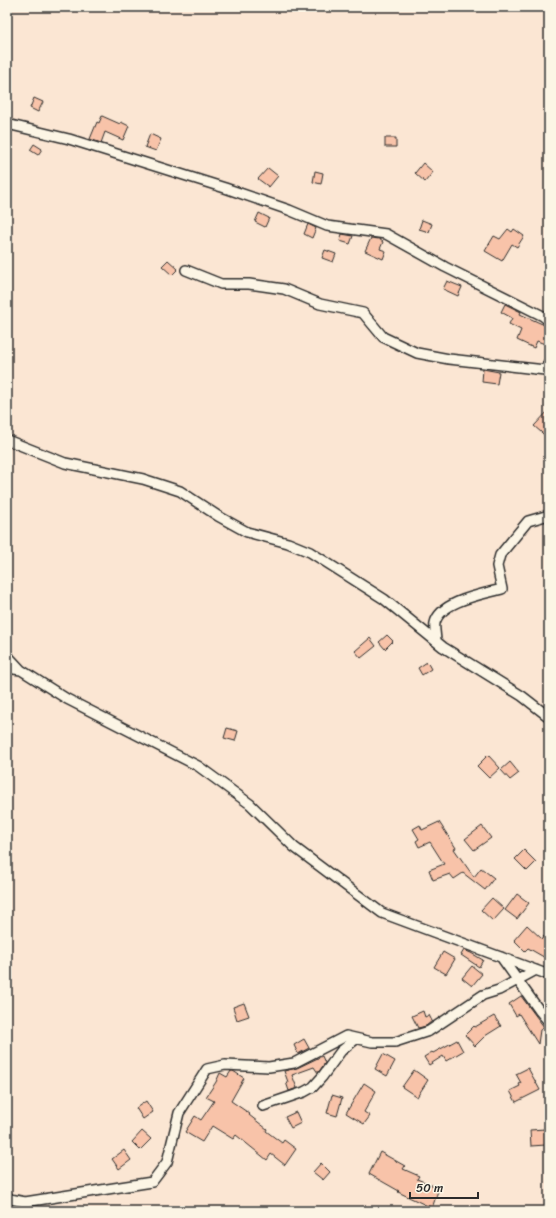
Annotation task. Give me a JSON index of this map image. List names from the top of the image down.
{
  "scale_bar": "50 m"
}
